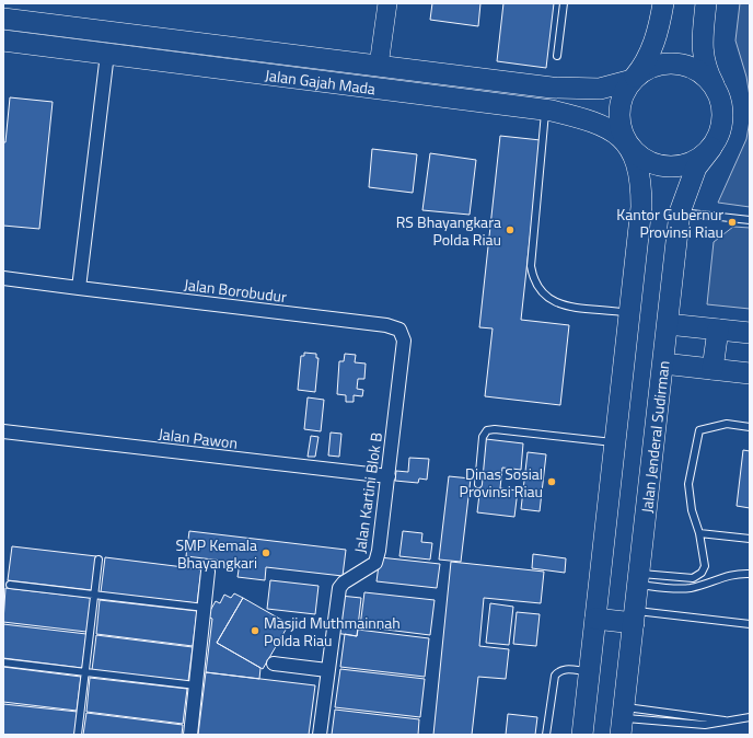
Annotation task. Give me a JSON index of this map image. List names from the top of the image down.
{
  "streets": {
    "main road": ["Jalan Gajah Mada", "Jalan Jenderal Sudirman"],
    "street": ["Jalan Borobudur", "Jalan Pawon", "Jalan Kartini Blok B"]
  },
  "crossings": [
    ["Jalan Gajah Mada", "Jalan Jenderal Sudirman"],
    ["Jalan Borobudur", "Jalan Kartini Blok B"],
    ["Jalan Pawon", "Jalan Kartini Blok B"]
  ],
  "places": [
    "Kantor Gubernur Provinsi Riau",
    "RS Bhayangkara Polda Riau",
    "Dinas Sosial Provinsi Riau",
    "SMP Kemala Bhayangkari",
    "Masjid Muthmainnah Polda Riau"
  ]
}
